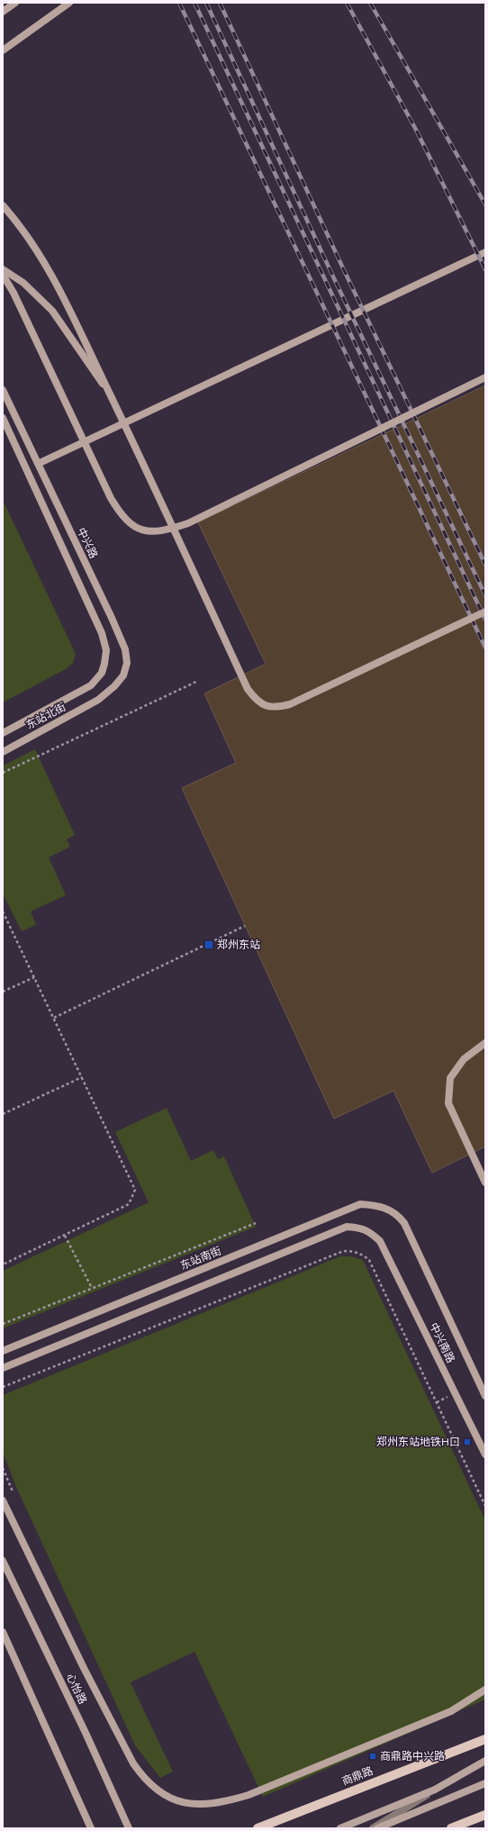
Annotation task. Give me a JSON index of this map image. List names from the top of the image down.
{
  "streets": {
    "main road": ["商鼎路"],
    "street": [
      "中兴路",
      "东站北街",
      "东站南街",
      "中兴南路",
      "心怡路"
    ]
  },
  "crossings": [
    ["中兴路", "东站北街"],
    ["东站南街", "中兴南路"]
  ],
  "places": {
    "transit": ["郑州东站", "郑州东站地铁H口", "商鼎路中兴路"]
  }
}
